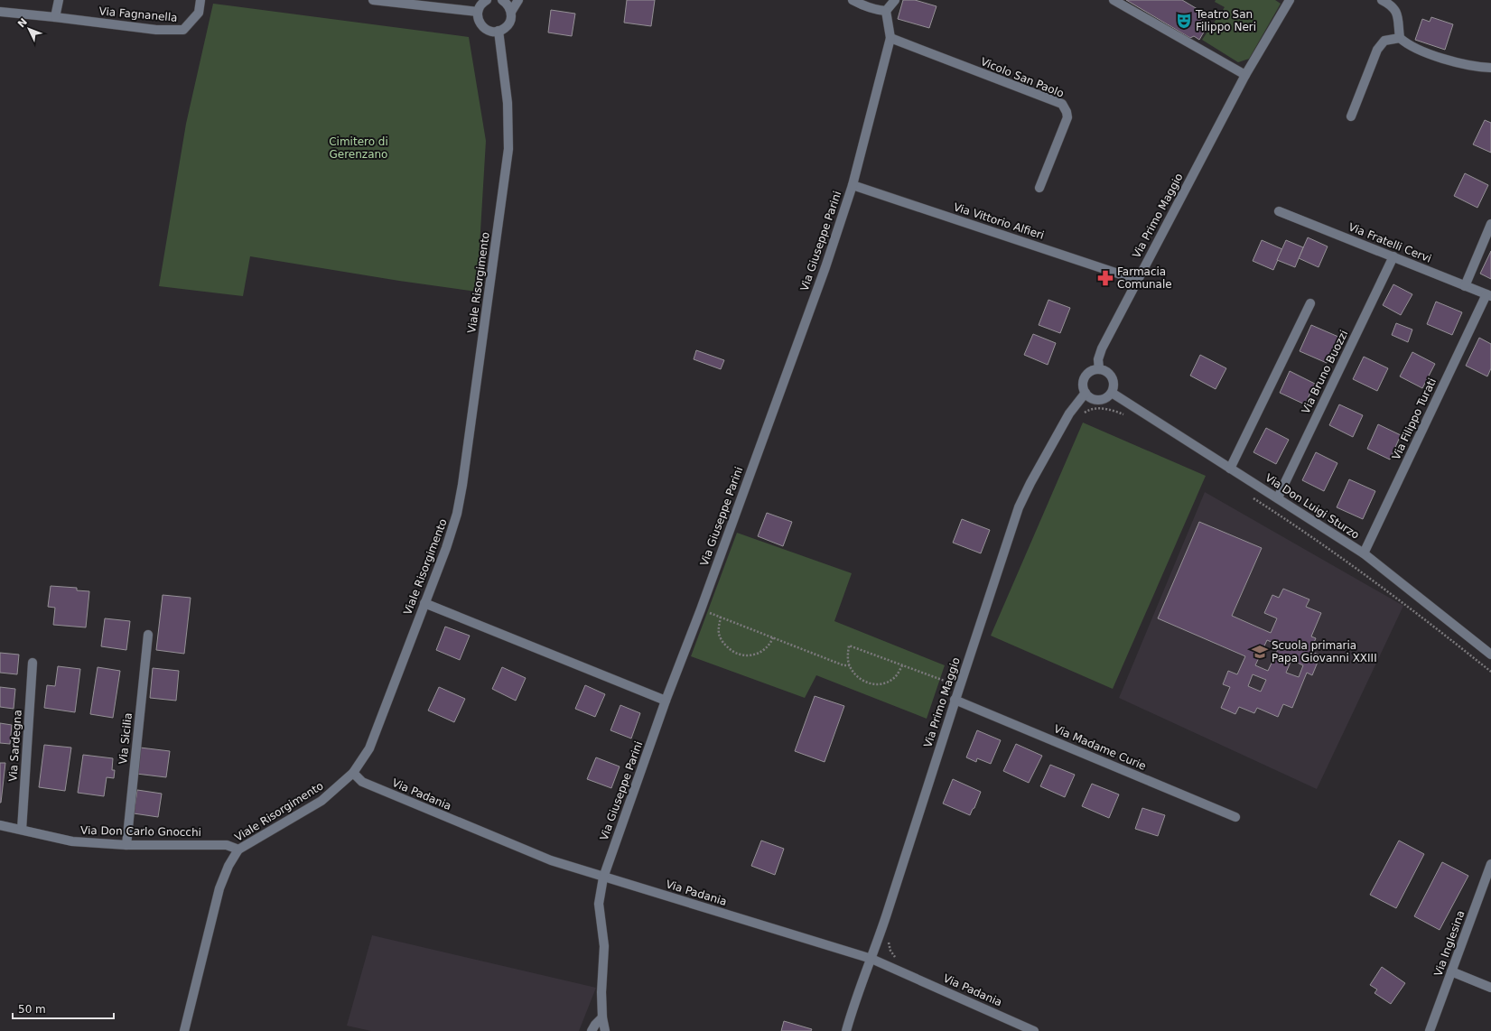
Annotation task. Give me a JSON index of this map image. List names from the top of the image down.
{
  "streets": {
    "street": [
      "Via Fagnanella",
      "Vicolo San Paolo",
      "Via Primo Maggio",
      "Via Vittorio Alfieri",
      "Via Giuseppe Parini",
      "Via Fratelli Cervi",
      "Viale Risorgimento",
      "Via Bruno Buozzi",
      "Via Filippo Turati",
      "Via Don Luigi Sturzo",
      "Via Sicilia",
      "Via Sardegna",
      "Via Madame Curie",
      "Via Padania",
      "Via Don Carlo Gnocchi",
      "Via Inglesina"
    ]
  },
  "crossings": [
    ["Vicolo San Paolo", "Via Giuseppe Parini"],
    ["Via Primo Maggio", "Via Vittorio Alfieri"],
    ["Via Primo Maggio", "Via Don Luigi Sturzo"],
    ["Via Primo Maggio", "Via Madame Curie"],
    ["Via Primo Maggio", "Via Padania"],
    ["Via Vittorio Alfieri", "Via Giuseppe Parini"],
    ["Via Giuseppe Parini", "Via Padania"],
    ["Via Fratelli Cervi", "Via Bruno Buozzi"],
    ["Via Fratelli Cervi", "Via Filippo Turati"],
    ["Viale Risorgimento", "Via Padania"],
    ["Viale Risorgimento", "Via Don Carlo Gnocchi"],
    ["Via Bruno Buozzi", "Via Don Luigi Sturzo"],
    ["Via Filippo Turati", "Via Don Luigi Sturzo"],
    ["Via Sicilia", "Via Don Carlo Gnocchi"],
    ["Via Sardegna", "Via Don Carlo Gnocchi"]
  ],
  "parks": ["Cimitero di Gerenzano"],
  "places": {
    "theatre": ["Teatro San Filippo Neri"],
    "pharmacy": ["Farmacia Comunale"],
    "school or university": ["Scuola primaria Papa Giovanni XXIII"]
  },
  "scale_bar": "50 m",
  "north": "top left"
}
